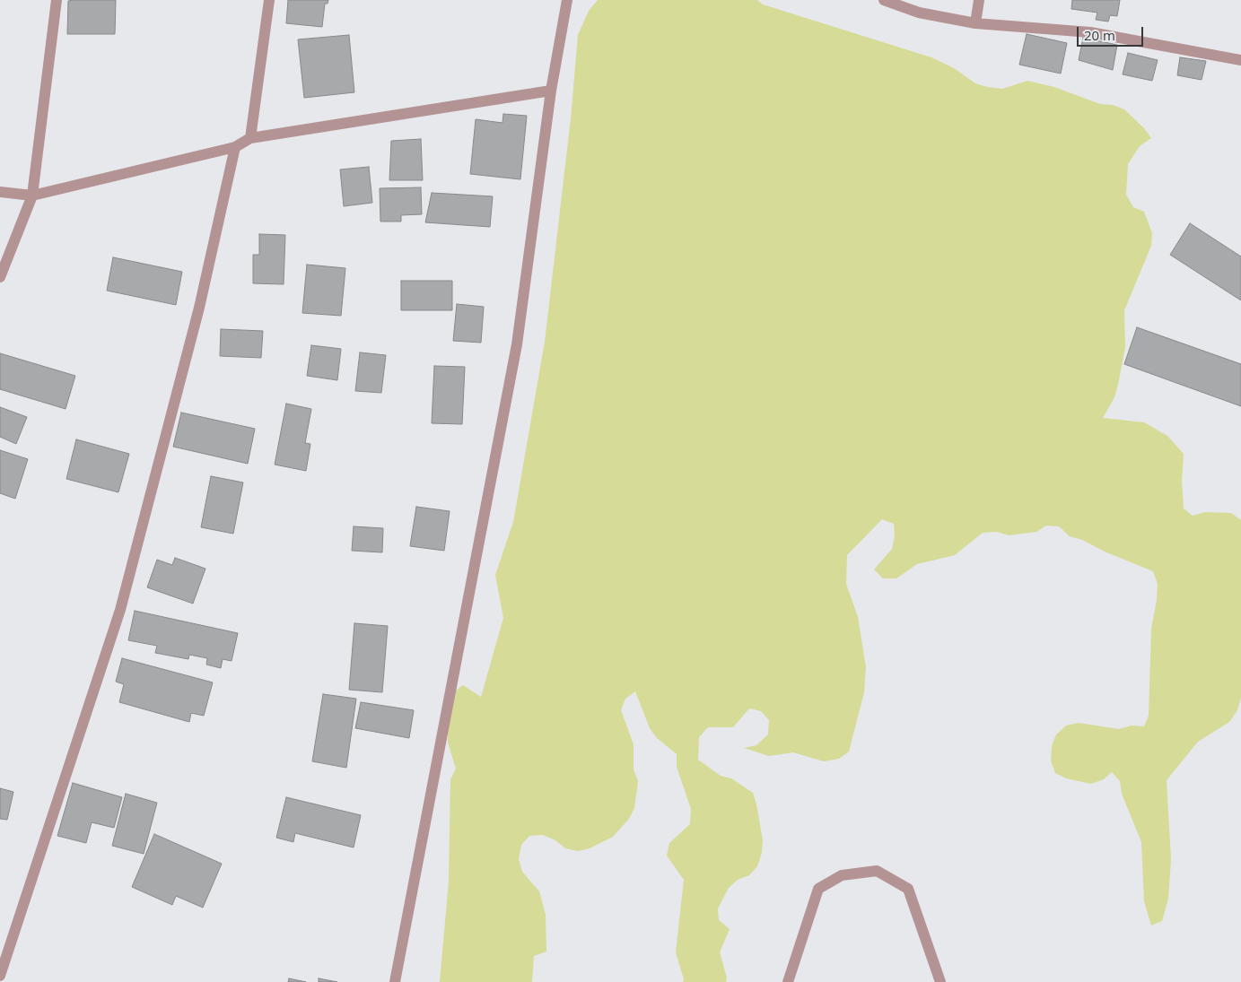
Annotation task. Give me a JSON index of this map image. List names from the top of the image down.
{
  "scale_bar": "20 m"
}
